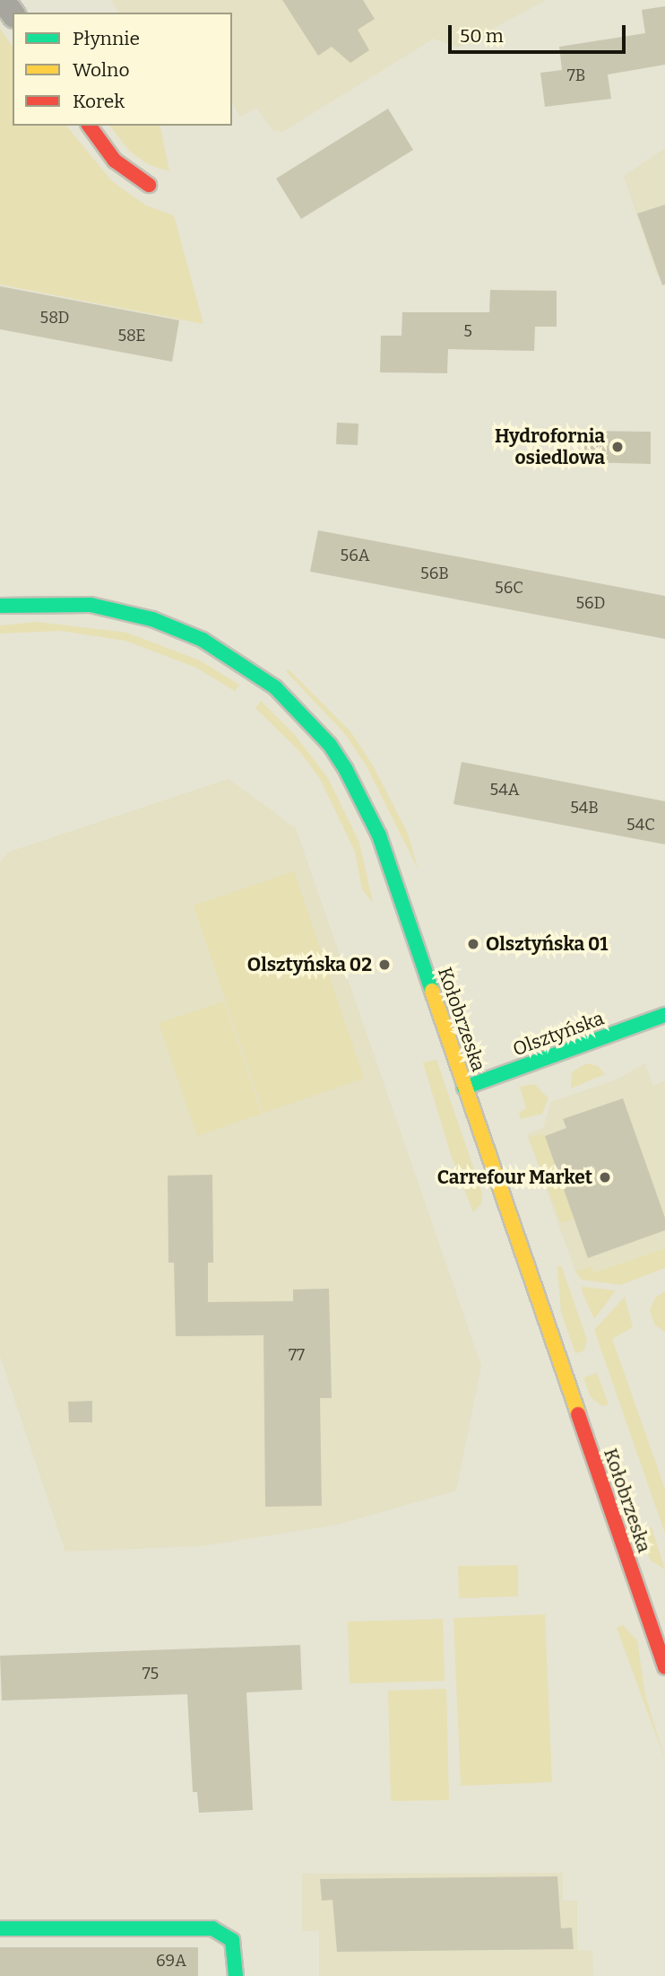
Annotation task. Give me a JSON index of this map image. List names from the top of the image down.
{
  "streets": {
    "street": ["Kołobrzeska", "Olsztyńska"]
  },
  "crossings": [
    ["Kołobrzeska", "Olsztyńska"]
  ],
  "places": [
    "Hydrofornia osiedlowa",
    "Olsztyńska 01",
    "Olsztyńska 02",
    "Carrefour Market"
  ],
  "house_numbers": [
    "7B",
    "58D",
    "5",
    "58E",
    "56A",
    "56B",
    "56C",
    "56D",
    "54A",
    "54B",
    "54C",
    "77",
    "75",
    "69A"
  ],
  "legend": ["Płynnie", "Wolno", "Korek"],
  "scale_bar": "50 m"
}
